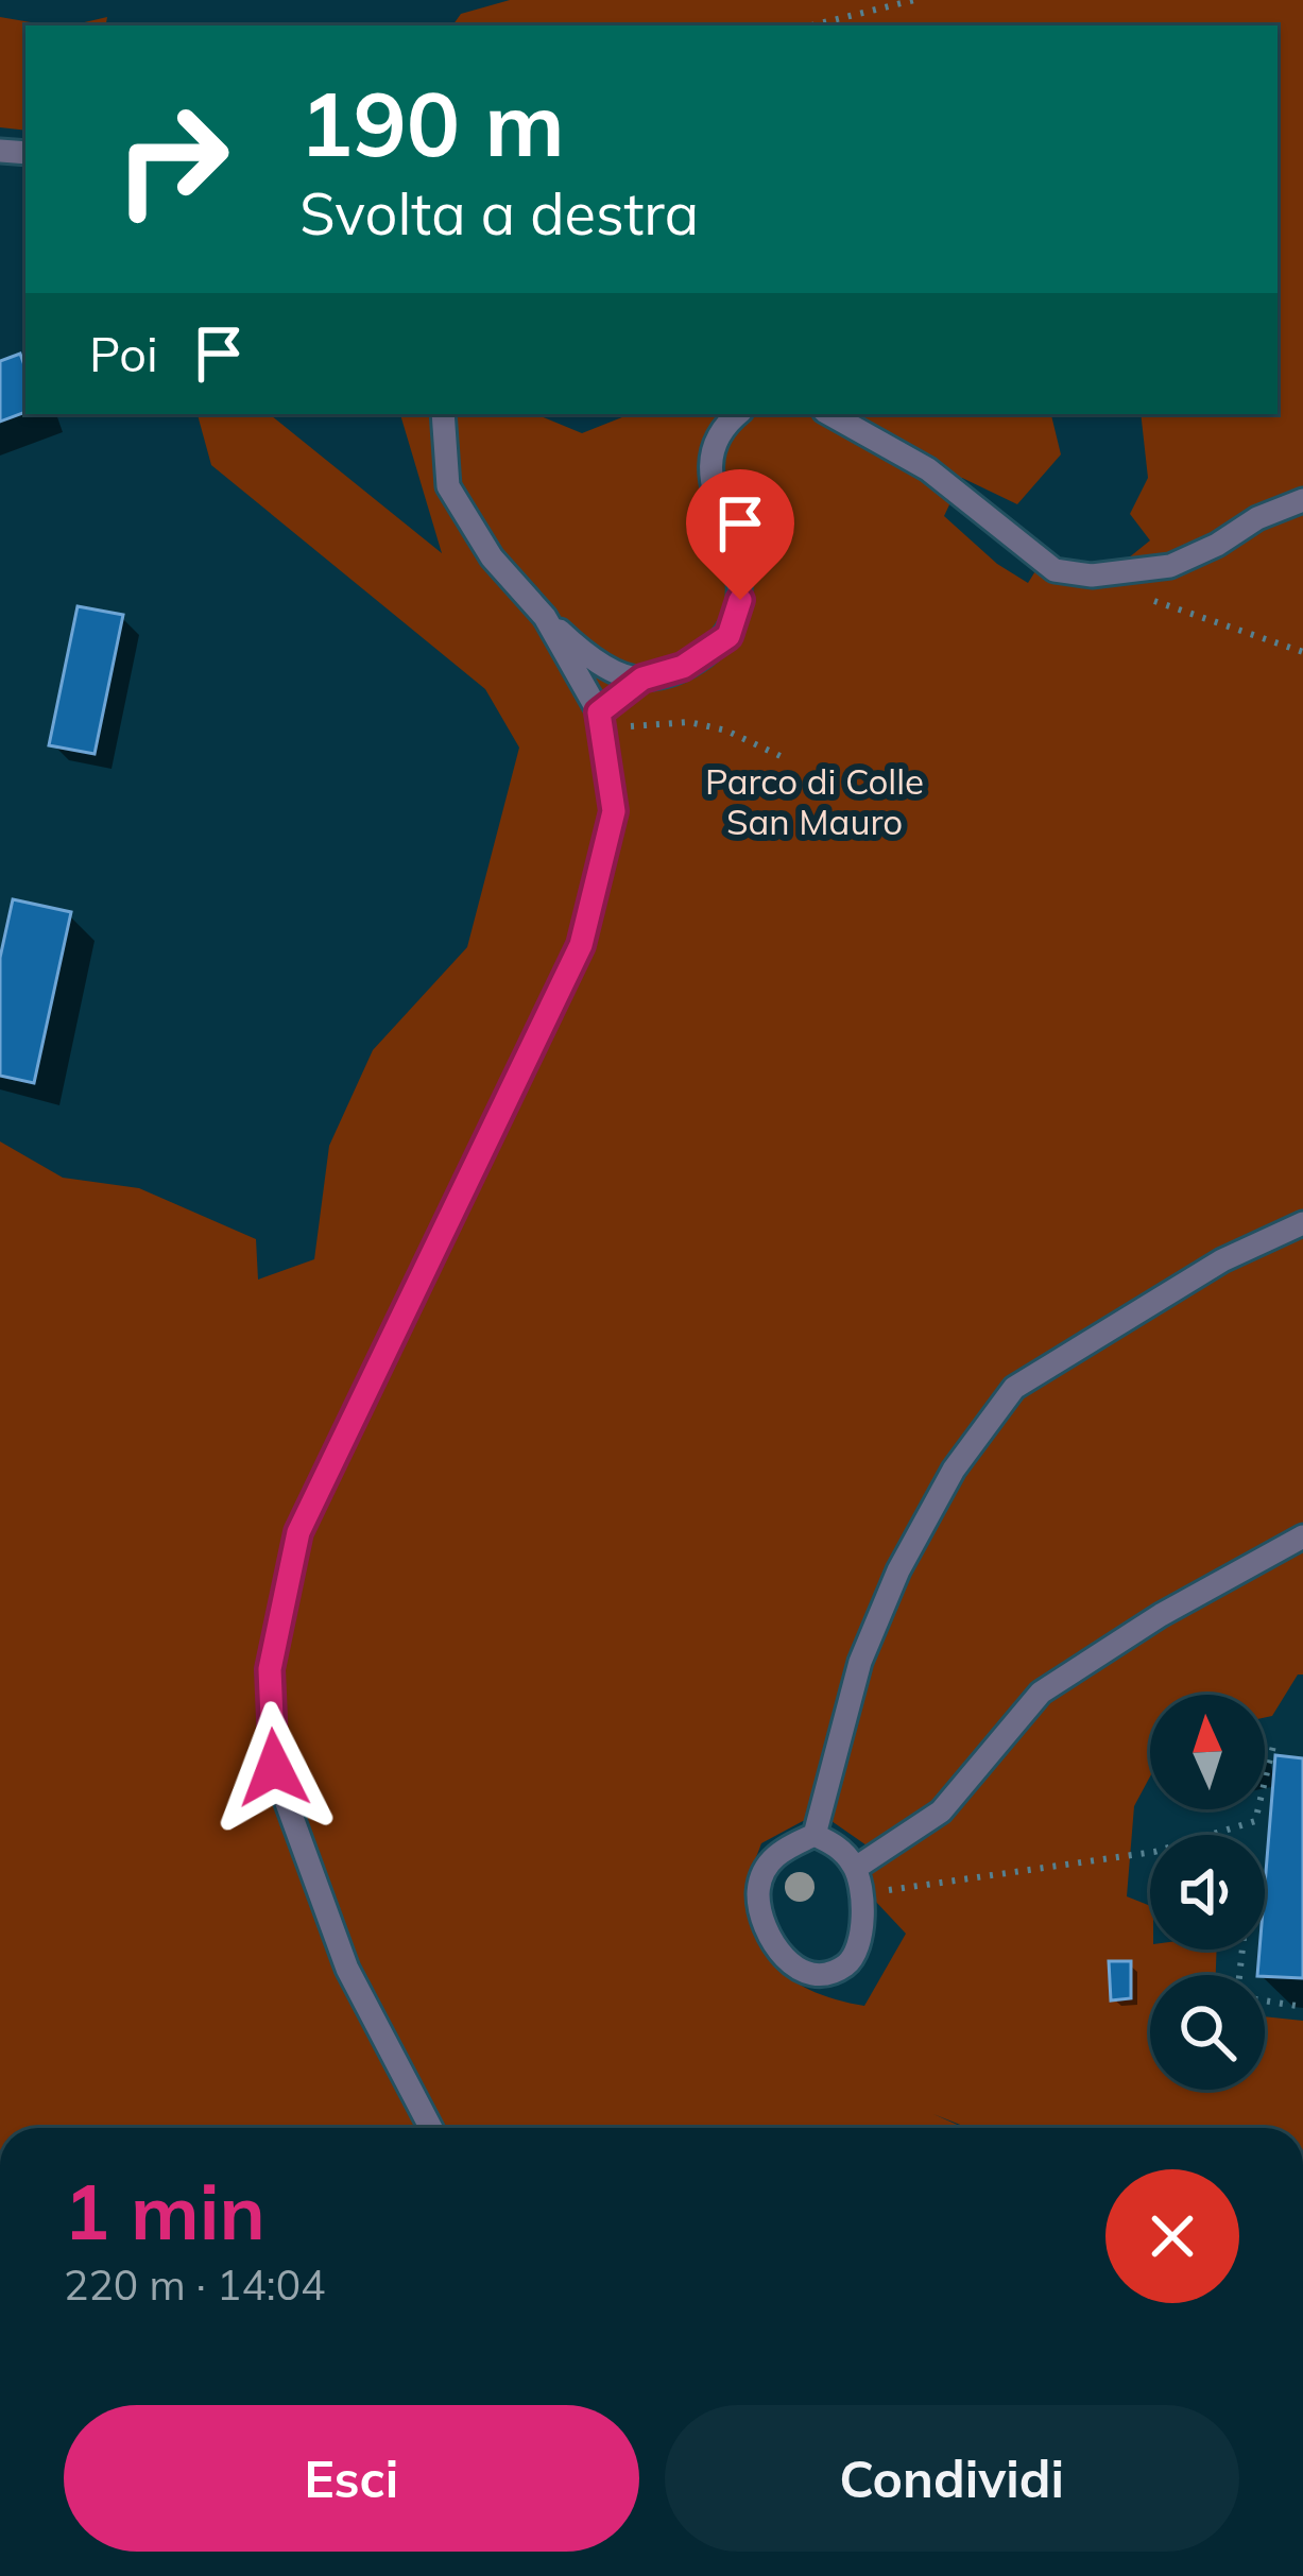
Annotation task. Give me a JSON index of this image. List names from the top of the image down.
{
  "parks": ["Parco di Colle San Mauro"],
  "north": "top",
  "page": {
    "turn": ["190 m", "Svolta a destra"],
    "then": "Poi",
    "heading": ["1 min", "220 m · 14:04"],
    "buttons": ["Esci", "Condividi"]
  }
}
